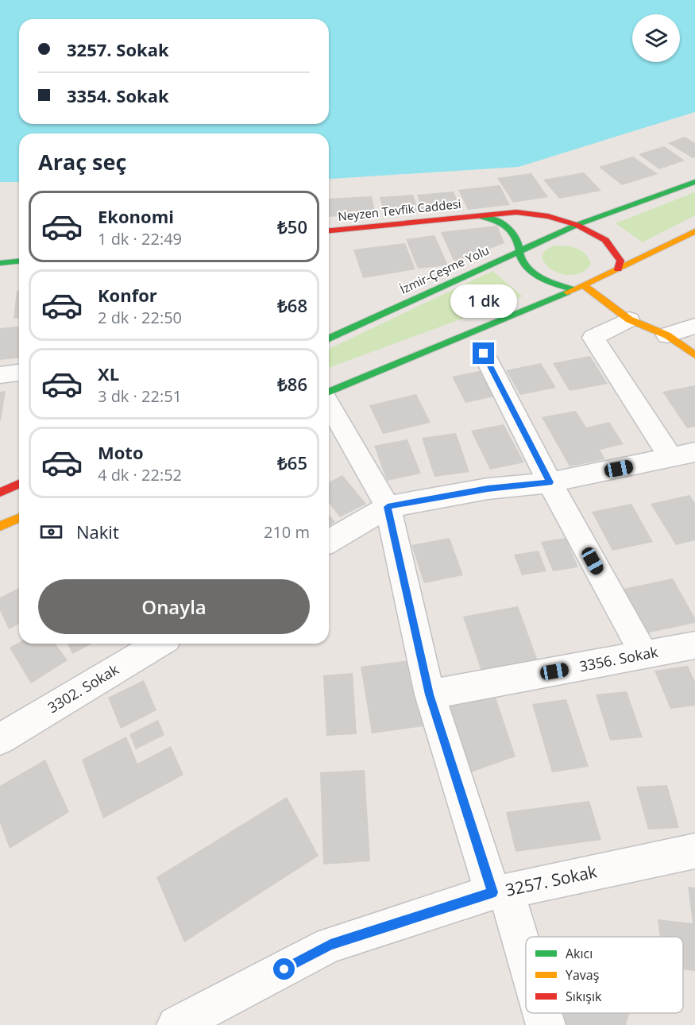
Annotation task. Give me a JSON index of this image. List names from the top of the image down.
{
  "streets": {
    "main road": ["Neyzen Tevfik Caddesi", "İzmir-Çeşme Yolu"],
    "street": ["3356. Sokak", "3302. Sokak", "3257. Sokak"]
  },
  "crossings": [
    ["Neyzen Tevfik Caddesi", "İzmir-Çeşme Yolu"]
  ],
  "legend": ["Akıcı", "Yavaş", "Sıkışık"],
  "page": {
    "banner": ["3257. Sokak", "3354. Sokak"],
    "heading": "Araç seç",
    "list": [
      {
        "name": "Ekonomi",
        "note": "1 dk · 22:49",
        "value": "₺50"
      },
      {
        "name": "Konfor",
        "note": "2 dk · 22:50",
        "value": "₺68"
      },
      {
        "name": "XL",
        "note": "3 dk · 22:51",
        "value": "₺86"
      },
      {
        "name": "Moto",
        "note": "4 dk · 22:52",
        "value": "₺65"
      }
    ],
    "bubble": "1 dk",
    "pay": ["Nakit", "210 m"],
    "buttons": "Onayla"
  }
}
